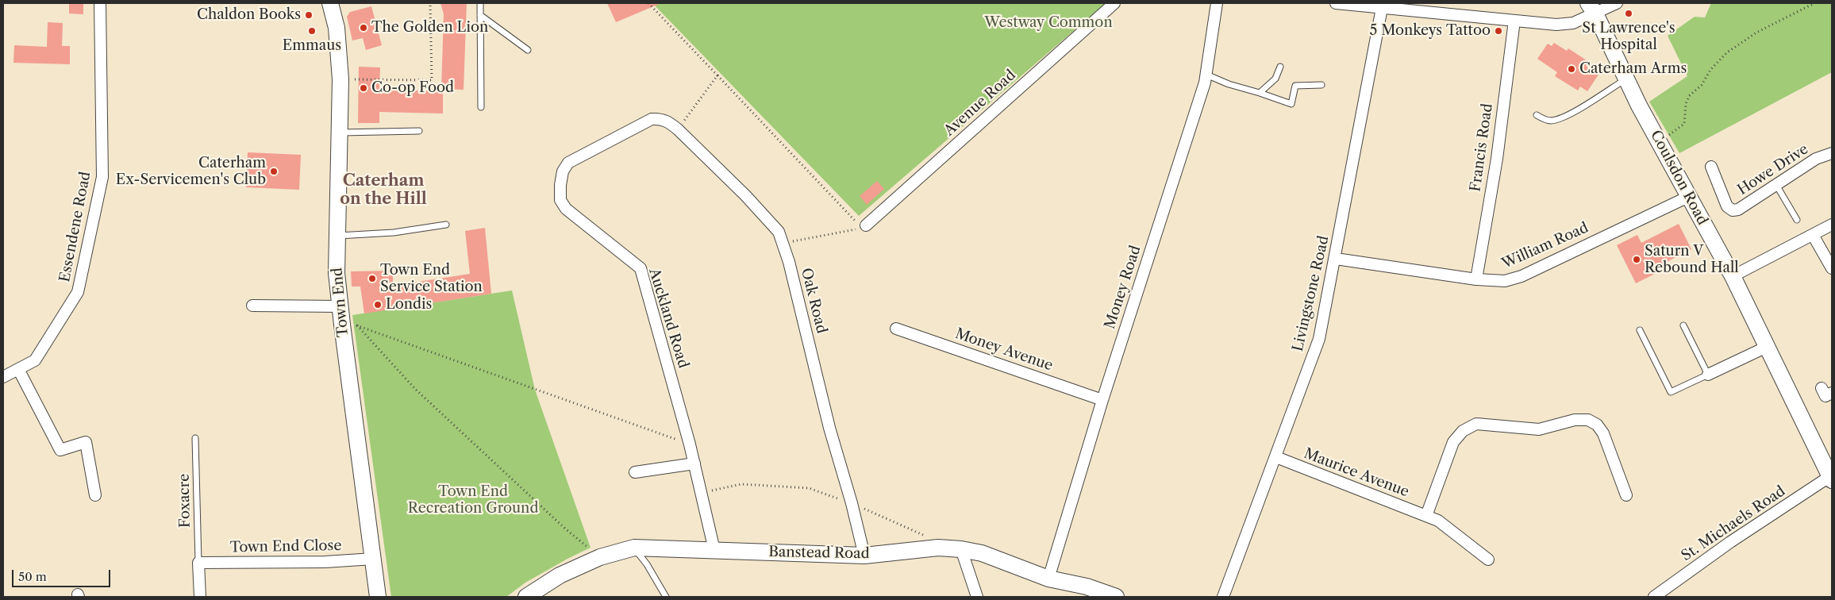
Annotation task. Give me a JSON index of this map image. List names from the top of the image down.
{
  "streets": {
    "main road": ["Coulsdon Road", "Town End", "Banstead Road"],
    "street": [
      "Avenue Road",
      "Francis Road",
      "Howe Drive",
      "Essendene Road",
      "William Road",
      "Money Road",
      "Livingstone Road",
      "Oak Road",
      "Auckland Road",
      "Money Avenue",
      "Maurice Avenue",
      "St. Michaels Road",
      "Town End Close"
    ],
    "lane": ["Foxacre"]
  },
  "crossings": [
    ["Francis Road", "William Road"],
    ["Coulsdon Road", "William Road"],
    ["Coulsdon Road", "St. Michaels Road"],
    ["William Road", "Livingstone Road"],
    ["Money Road", "Money Avenue"],
    ["Money Road", "Banstead Road"],
    ["Livingstone Road", "Maurice Avenue"],
    ["Oak Road", "Auckland Road"],
    ["Oak Road", "Banstead Road"],
    ["Town End", "Town End Close"],
    ["Auckland Road", "Banstead Road"],
    ["Foxacre", "Town End Close"]
  ],
  "districts": ["Caterham on the Hill"],
  "parks": ["Westway Common", "Town End Recreation Ground"],
  "places": [
    "St Lawrence's Hospital",
    "Chaldon Books",
    "The Golden Lion",
    "Emmaus",
    "5 Monkeys Tattoo",
    "Caterham Arms",
    "Co-op Food",
    "Caterham Ex-Servicemen's Club",
    "Saturn V Rebound Hall",
    "Town End Service Station",
    "Londis"
  ],
  "scale_bar": "50 m"
}
